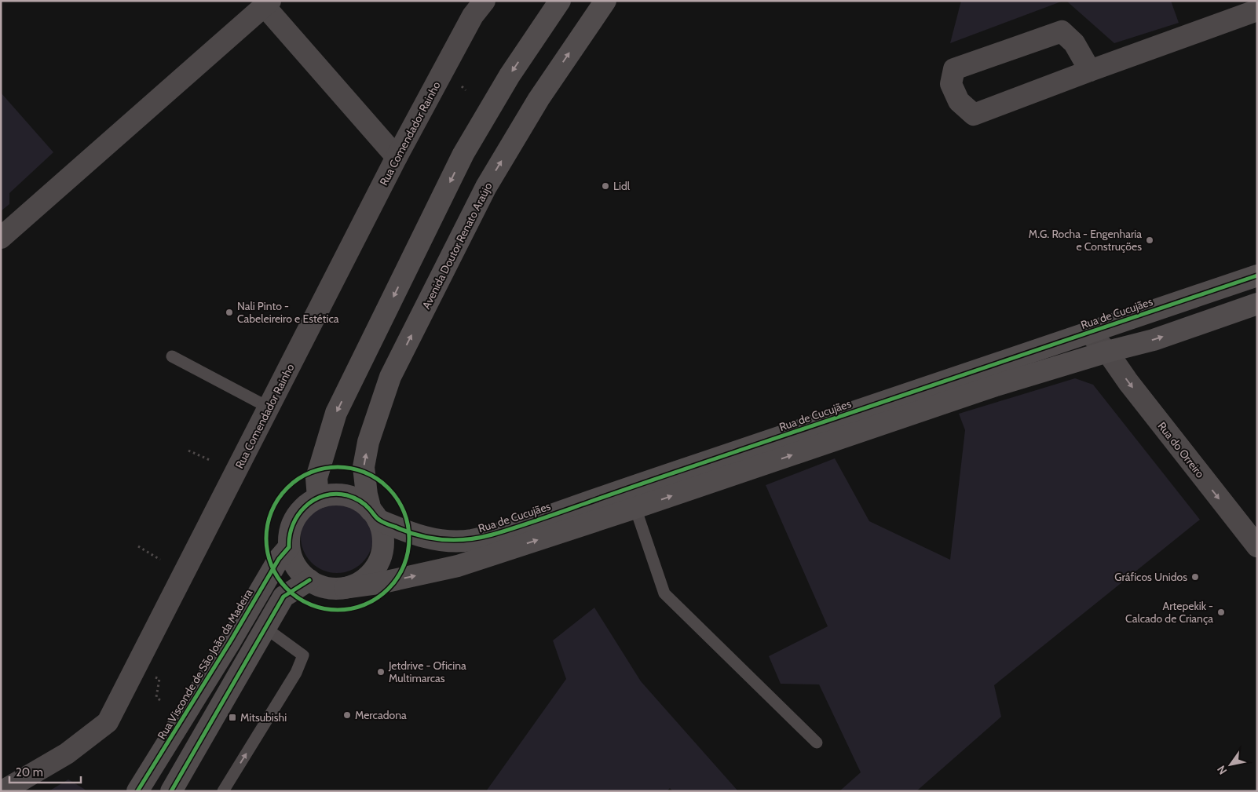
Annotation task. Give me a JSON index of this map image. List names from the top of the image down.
{
  "streets": {
    "main road": ["Avenida Doutor Renato Araújo", "Rua de Cucujães", "Rua Visconde de São João da Madeira"],
    "street": ["Rua Comendador Rainho", "Rua do Orreiro"]
  },
  "crossings": [
    ["Avenida Doutor Renato Araújo", "Rua de Cucujães"],
    ["Avenida Doutor Renato Araújo", "Rua Visconde de São João da Madeira"],
    ["Rua de Cucujães", "Rua do Orreiro"],
    ["Rua de Cucujães", "Rua Visconde de São João da Madeira"]
  ],
  "one_way": ["Rua do Orreiro"],
  "places": {
    "other": [
      "Lidl",
      "M.G. Rocha - Engenharia e Construções",
      "Nali Pinto - Cabeleireiro e Estética",
      "Gráficos Unidos",
      "Artepekik - Calcado de Criança",
      "Jetdrive - Oficina Multimarcas",
      "Mercadona"
    ],
    "transit": ["Mitsubishi"]
  },
  "scale_bar": "20 m",
  "north": "bottom left"
}
